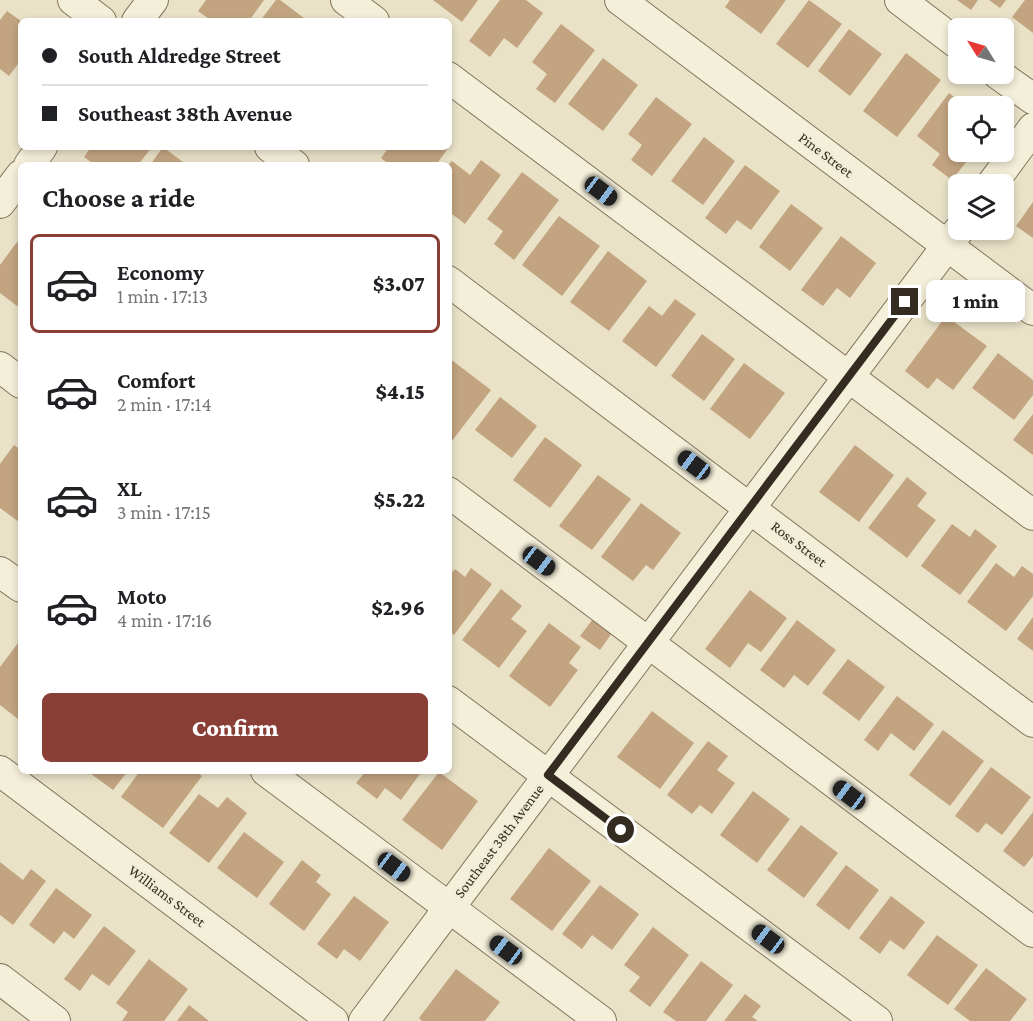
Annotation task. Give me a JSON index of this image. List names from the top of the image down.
{
  "streets": {
    "street": [
      "Pine Street",
      "Ross Street",
      "Southeast 38th Avenue",
      "Williams Street"
    ]
  },
  "crossings": [
    ["Ross Street", "Southeast 38th Avenue"]
  ],
  "north": "top left",
  "page": {
    "banner": ["South Aldredge Street", "Southeast 38th Avenue"],
    "heading": "Choose a ride",
    "list": [
      {
        "name": "Economy",
        "note": "1 min · 17:13",
        "value": "$3.07"
      },
      {
        "name": "Comfort",
        "note": "2 min · 17:14",
        "value": "$4.15"
      },
      {
        "name": "XL",
        "note": "3 min · 17:15",
        "value": "$5.22"
      },
      {
        "name": "Moto",
        "note": "4 min · 17:16",
        "value": "$2.96"
      }
    ],
    "bubble": "1 min",
    "buttons": "Confirm"
  }
}
